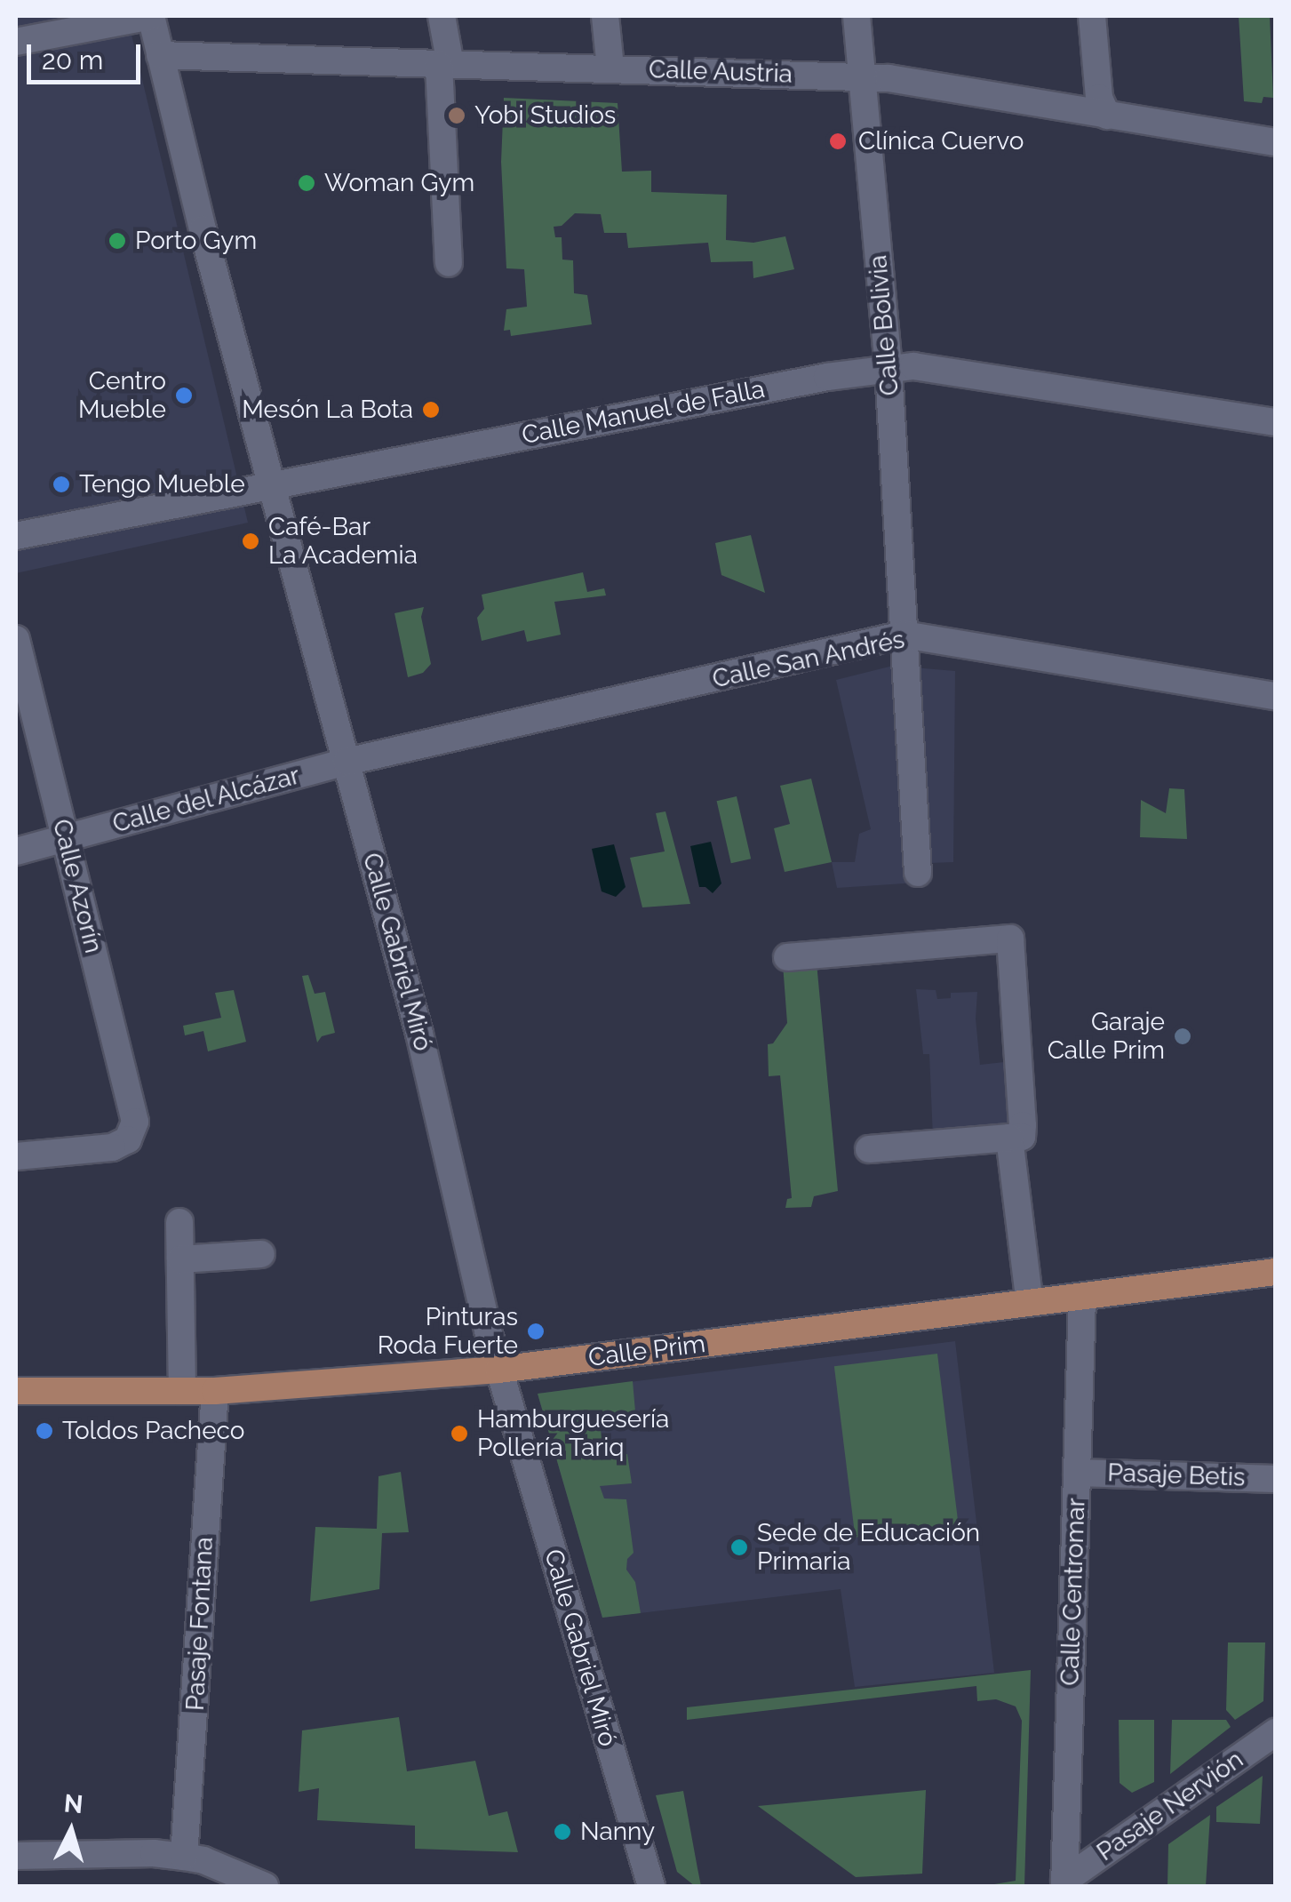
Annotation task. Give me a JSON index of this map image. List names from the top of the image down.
{
  "streets": {
    "main road": ["Calle Prim"],
    "street": [
      "Calle Austria",
      "Calle Bolivia",
      "Calle Manuel de Falla",
      "Calle San Andrés",
      "Calle del Alcázar",
      "Calle Azorín",
      "Calle Gabriel Miró",
      "Pasaje Betis",
      "Calle Centromar",
      "Pasaje Fontana",
      "Pasaje Nervión"
    ]
  },
  "crossings": [
    ["Calle Austria", "Calle Bolivia"],
    ["Calle Austria", "Calle Gabriel Miró"],
    ["Calle Bolivia", "Calle Manuel de Falla"],
    ["Calle Bolivia", "Calle San Andrés"],
    ["Calle Manuel de Falla", "Calle Gabriel Miró"],
    ["Calle San Andrés", "Calle del Alcázar"],
    ["Calle San Andrés", "Calle Gabriel Miró"],
    ["Calle del Alcázar", "Calle Azorín"],
    ["Calle del Alcázar", "Calle Gabriel Miró"],
    ["Calle Gabriel Miró", "Calle Prim"],
    ["Calle Prim", "Calle Centromar"],
    ["Calle Prim", "Pasaje Fontana"],
    ["Pasaje Betis", "Calle Centromar"],
    ["Calle Centromar", "Pasaje Nervión"]
  ],
  "places": [
    "Yobi Studios",
    "Clínica Cuervo",
    "Woman Gym",
    "Porto Gym",
    "Centro Mueble",
    "Mesón La Bota",
    "Tengo Mueble",
    "Café-Bar La Academia",
    "Garaje Calle Prim",
    "Pinturas Roda Fuerte",
    "Toldos Pacheco",
    "Hamburguesería Pollería Tariq",
    "Sede de Educación Primaria",
    "Nanny"
  ],
  "scale_bar": "20 m",
  "north": "top"
}
